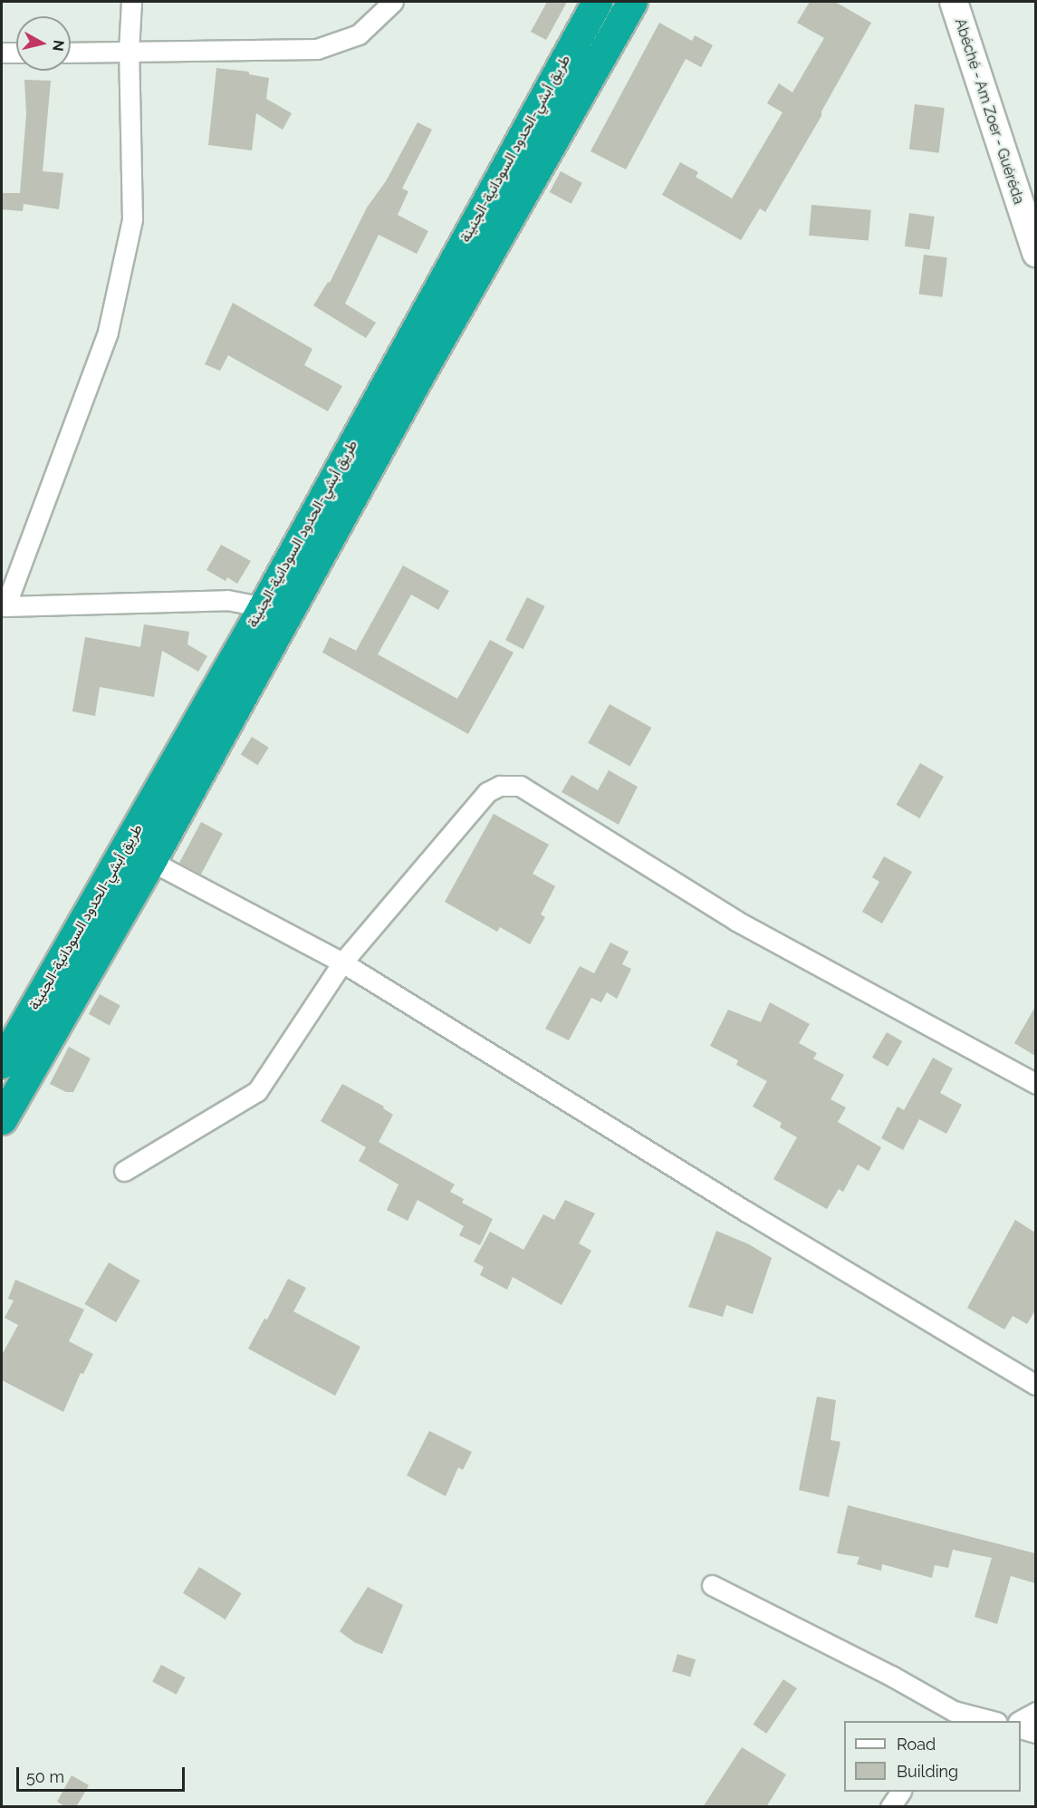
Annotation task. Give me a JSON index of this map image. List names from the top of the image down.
{
  "streets": {
    "highway": ["طريق أبشي-الحدود السودانية-الجنينة"],
    "main road": ["Abéché - Am Zoer - Guéréda"]
  },
  "legend": ["Road", "Building"],
  "scale_bar": "50 m",
  "north": "right"
}
